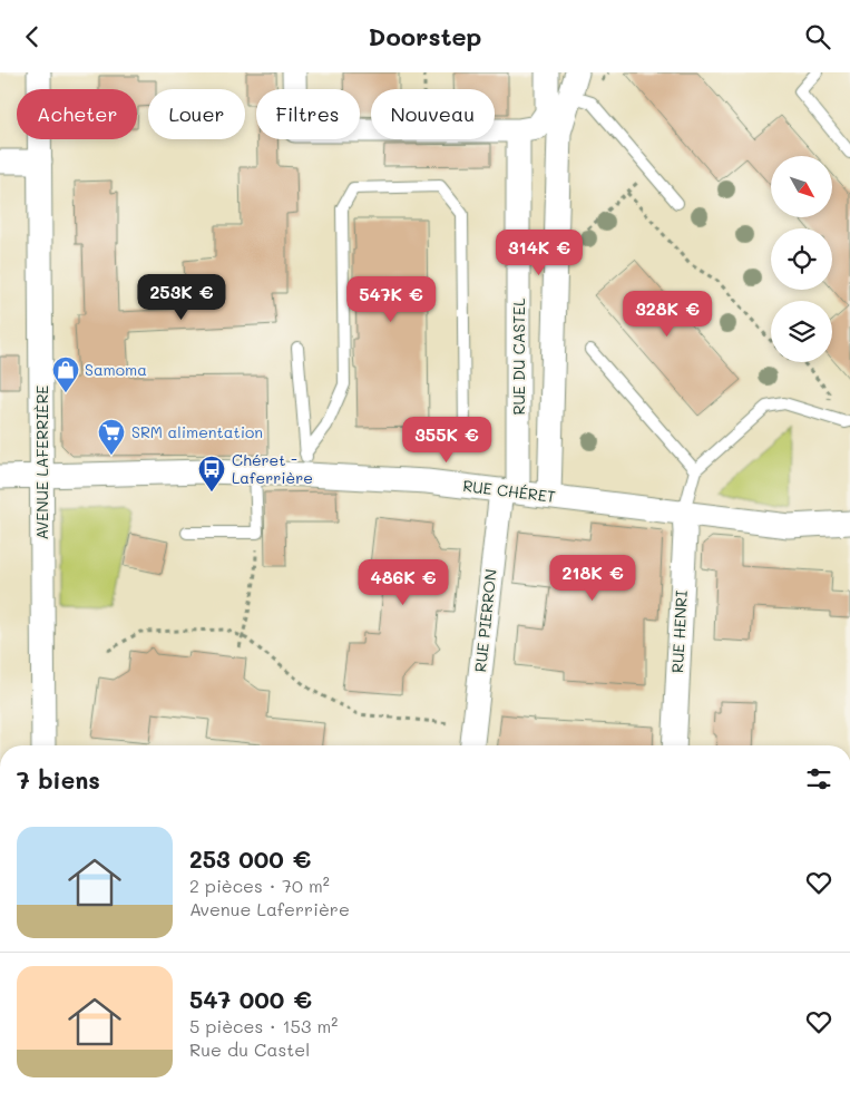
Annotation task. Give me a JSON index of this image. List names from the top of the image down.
{
  "streets": {
    "street": [
      "RUE DU CASTEL",
      "AVENUE LAFERRIÈRE",
      "RUE CHÉRET",
      "RUE PIERRON",
      "RUE HENRI"
    ]
  },
  "crossings": [
    ["RUE DU CASTEL", "RUE CHÉRET"],
    ["RUE DU CASTEL", "RUE PIERRON"],
    ["AVENUE LAFERRIÈRE", "RUE CHÉRET"],
    ["RUE CHÉRET", "RUE PIERRON"],
    ["RUE CHÉRET", "RUE HENRI"]
  ],
  "places": {
    "shop": ["Samoma"],
    "supermarket": ["SRM alimentation"],
    "bus stop": ["Chéret - Laferrière"]
  },
  "north": "bottom right",
  "page": {
    "header": "Doorstep",
    "chip": [
      "Acheter",
      "Louer",
      "Filtres",
      "Nouveau"
    ],
    "price": [
      "314K €",
      "253K €",
      "547K €",
      "328K €",
      "355K €",
      "218K €",
      "486K €"
    ],
    "heading": "7 biens",
    "list": [
      {
        "name": "253 000 €",
        "note": "2 pièces · 70 m² · Avenue Laferrière"
      },
      {
        "name": "547 000 €",
        "note": "5 pièces · 153 m² · Rue du Castel"
      }
    ]
  }
}
